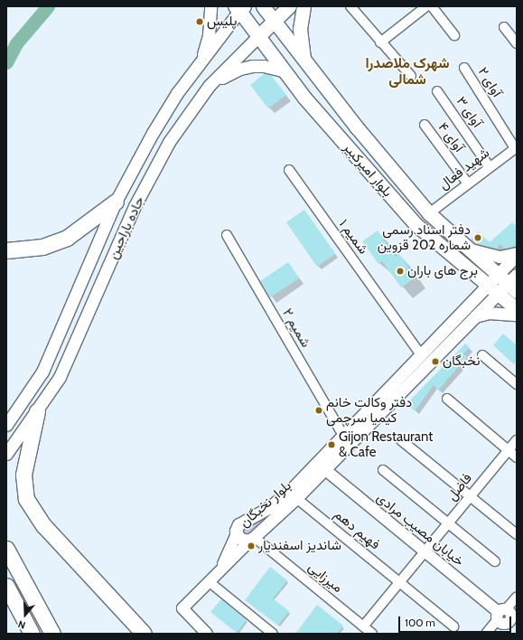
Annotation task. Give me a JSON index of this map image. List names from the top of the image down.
{
  "streets": {
    "main road": ["بلوار امیرکبیر", "جاده باراجین", "بلوار نخبگان"],
    "street": [
      "آوای ۲",
      "آوای ۳",
      "آوای ۴",
      "شهید فعال",
      "شمیم ۱",
      "شمیم ۲",
      "فاضل",
      "فهیم دهم",
      "خیابان مصیب مرادی",
      "میرزایی"
    ]
  },
  "crossings": [
    ["آوای ۲", "شهید فعال"],
    ["آوای ۳", "شهید فعال"],
    ["آوای ۴", "شهید فعال"],
    ["شهید فعال", "بلوار امیرکبیر"],
    ["بلوار امیرکبیر", "جاده باراجین"],
    ["بلوار امیرکبیر", "بلوار نخبگان"],
    ["شمیم ۱", "بلوار نخبگان"],
    ["شمیم ۲", "بلوار نخبگان"],
    ["فاضل", "فهیم دهم"],
    ["فاضل", "خیابان مصیب مرادی"],
    ["فاضل", "میرزایی"],
    ["بلوار نخبگان", "فهیم دهم"],
    ["بلوار نخبگان", "خیابان مصیب مرادی"],
    ["بلوار نخبگان", "میرزایی"]
  ],
  "districts": ["شهرک ملاصدرا شمالی"],
  "places": [
    "پلیس",
    "دفتر اسناد رسمی شماره 202 قزوین",
    "برج های باران",
    "نخبگان",
    "دفتر وکالت خانم کیمیا سرچمی",
    "Gijon Restaurant & Cafe",
    "شاندیز اسفندیار"
  ],
  "scale_bar": "100 m",
  "north": "bottom"
}
